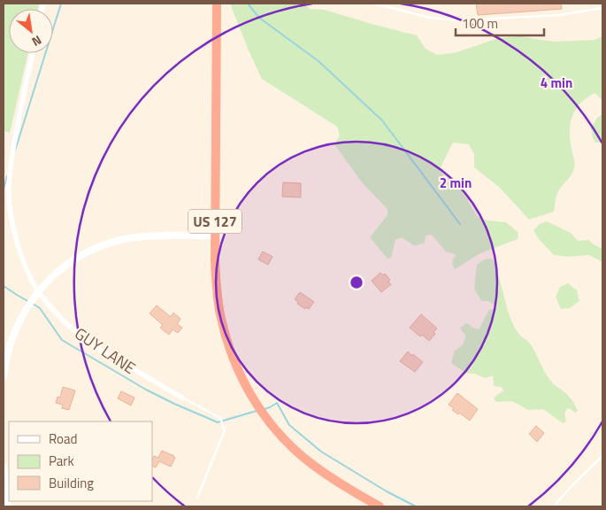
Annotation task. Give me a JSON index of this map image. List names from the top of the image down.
{
  "streets": {
    "highway": ["US 127"],
    "street": ["GUY LANE"]
  },
  "legend": ["Road", "Park", "Building"],
  "scale_bar": "100 m",
  "north": "bottom right",
  "rings": ["4 min", "2 min"]
}
